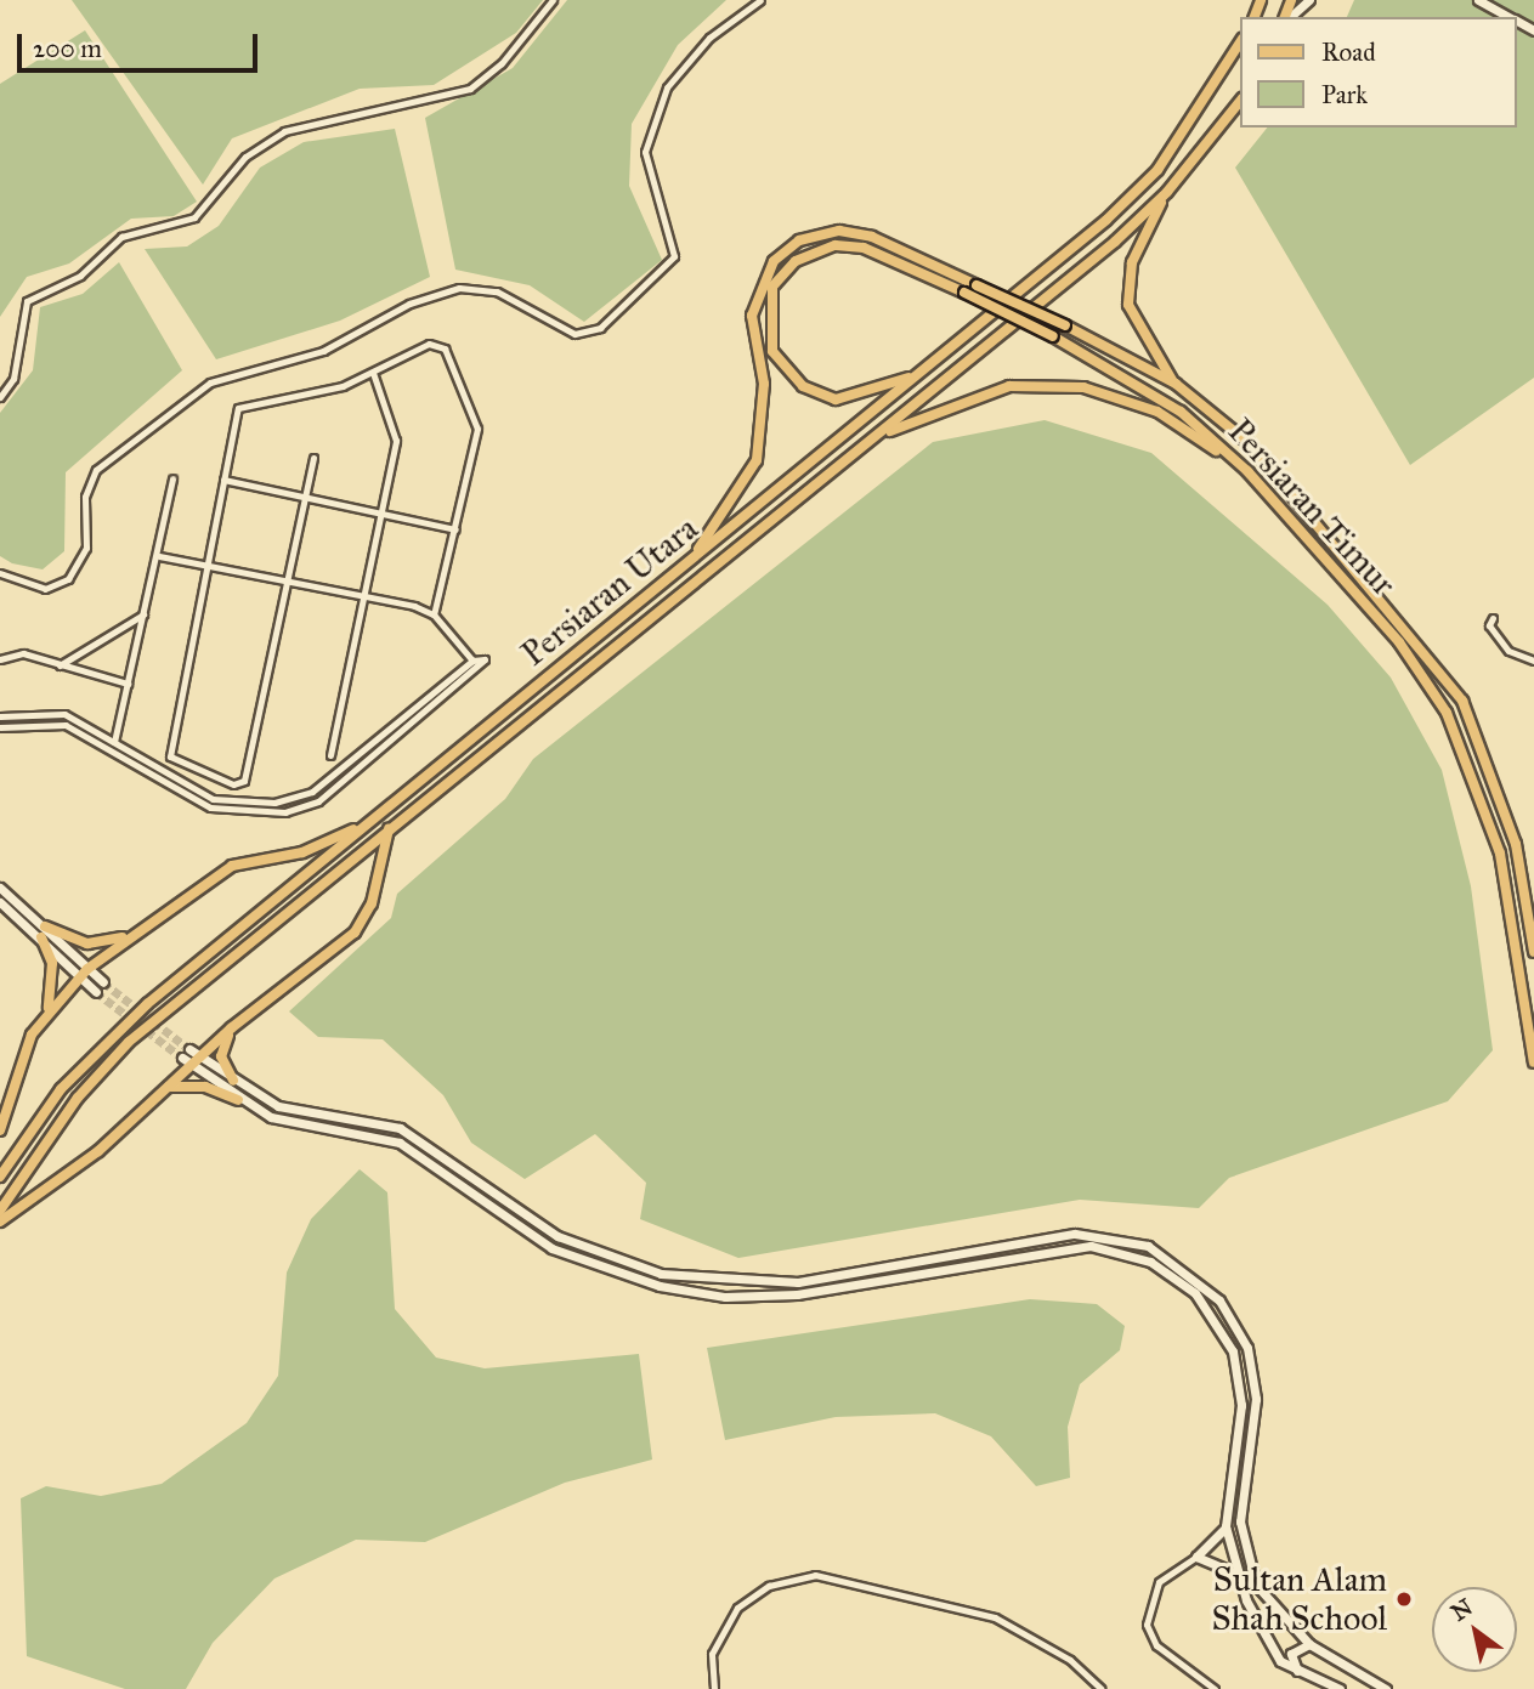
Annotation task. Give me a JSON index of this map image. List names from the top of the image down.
{
  "streets": {
    "main road": ["Persiaran Timur", "Persiaran Utara"]
  },
  "crossings": [
    ["Persiaran Timur", "Persiaran Utara"]
  ],
  "places": ["Sultan Alam Shah School"],
  "legend": ["Road", "Park"],
  "scale_bar": "200 m",
  "north": "top left"
}
